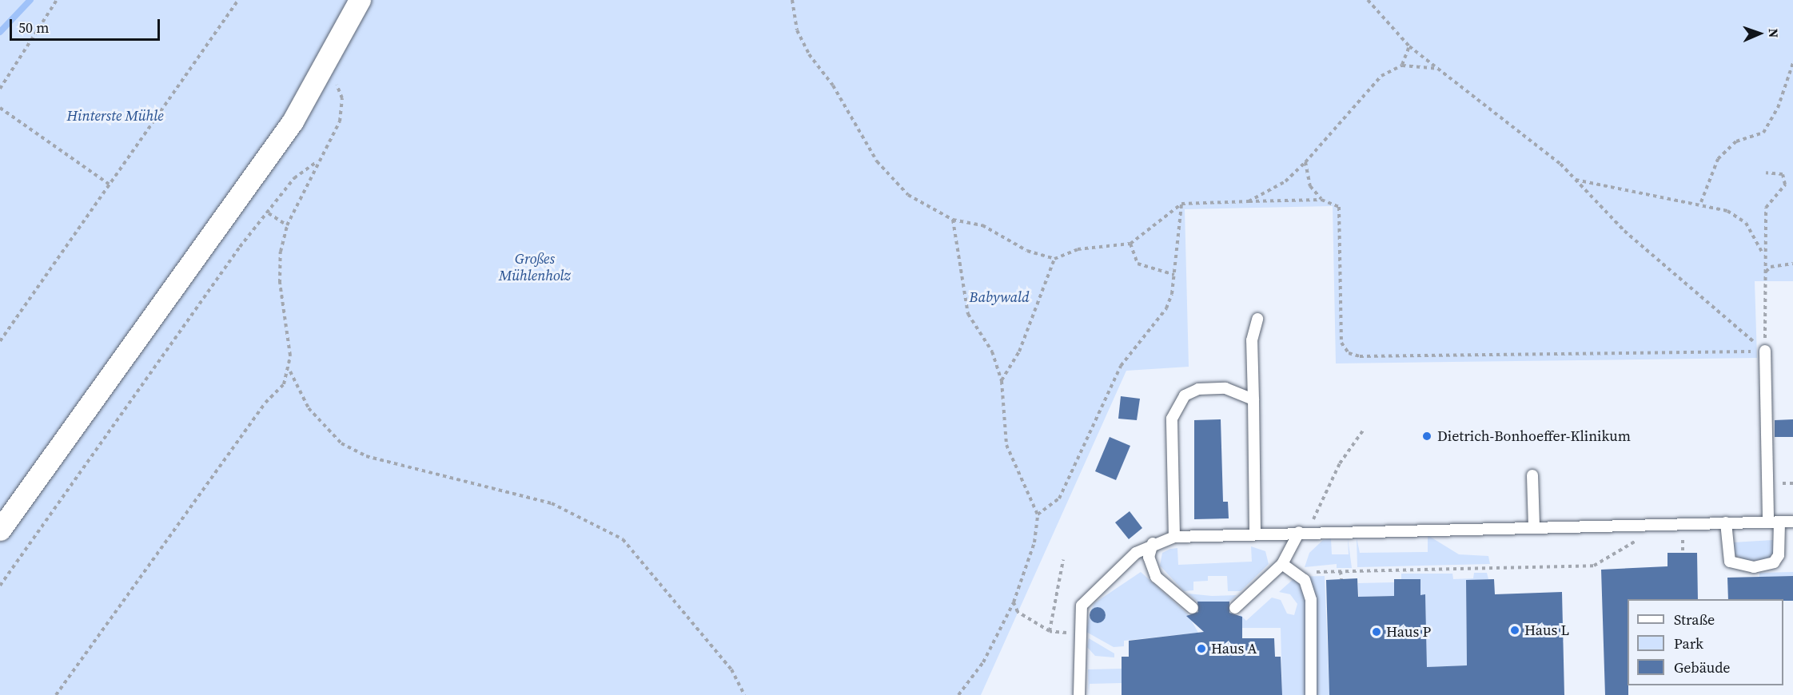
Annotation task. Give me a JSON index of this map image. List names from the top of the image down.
{
  "parks": ["Hinterste Mühle", "Großes Mühlenholz", "Babywald"],
  "places": [
    "Dietrich-Bonhoeffer-Klinikum",
    "Haus L",
    "Haus P",
    "Haus A"
  ],
  "legend": ["Straße", "Park", "Gebäude"],
  "scale_bar": "50 m",
  "north": "right"
}
